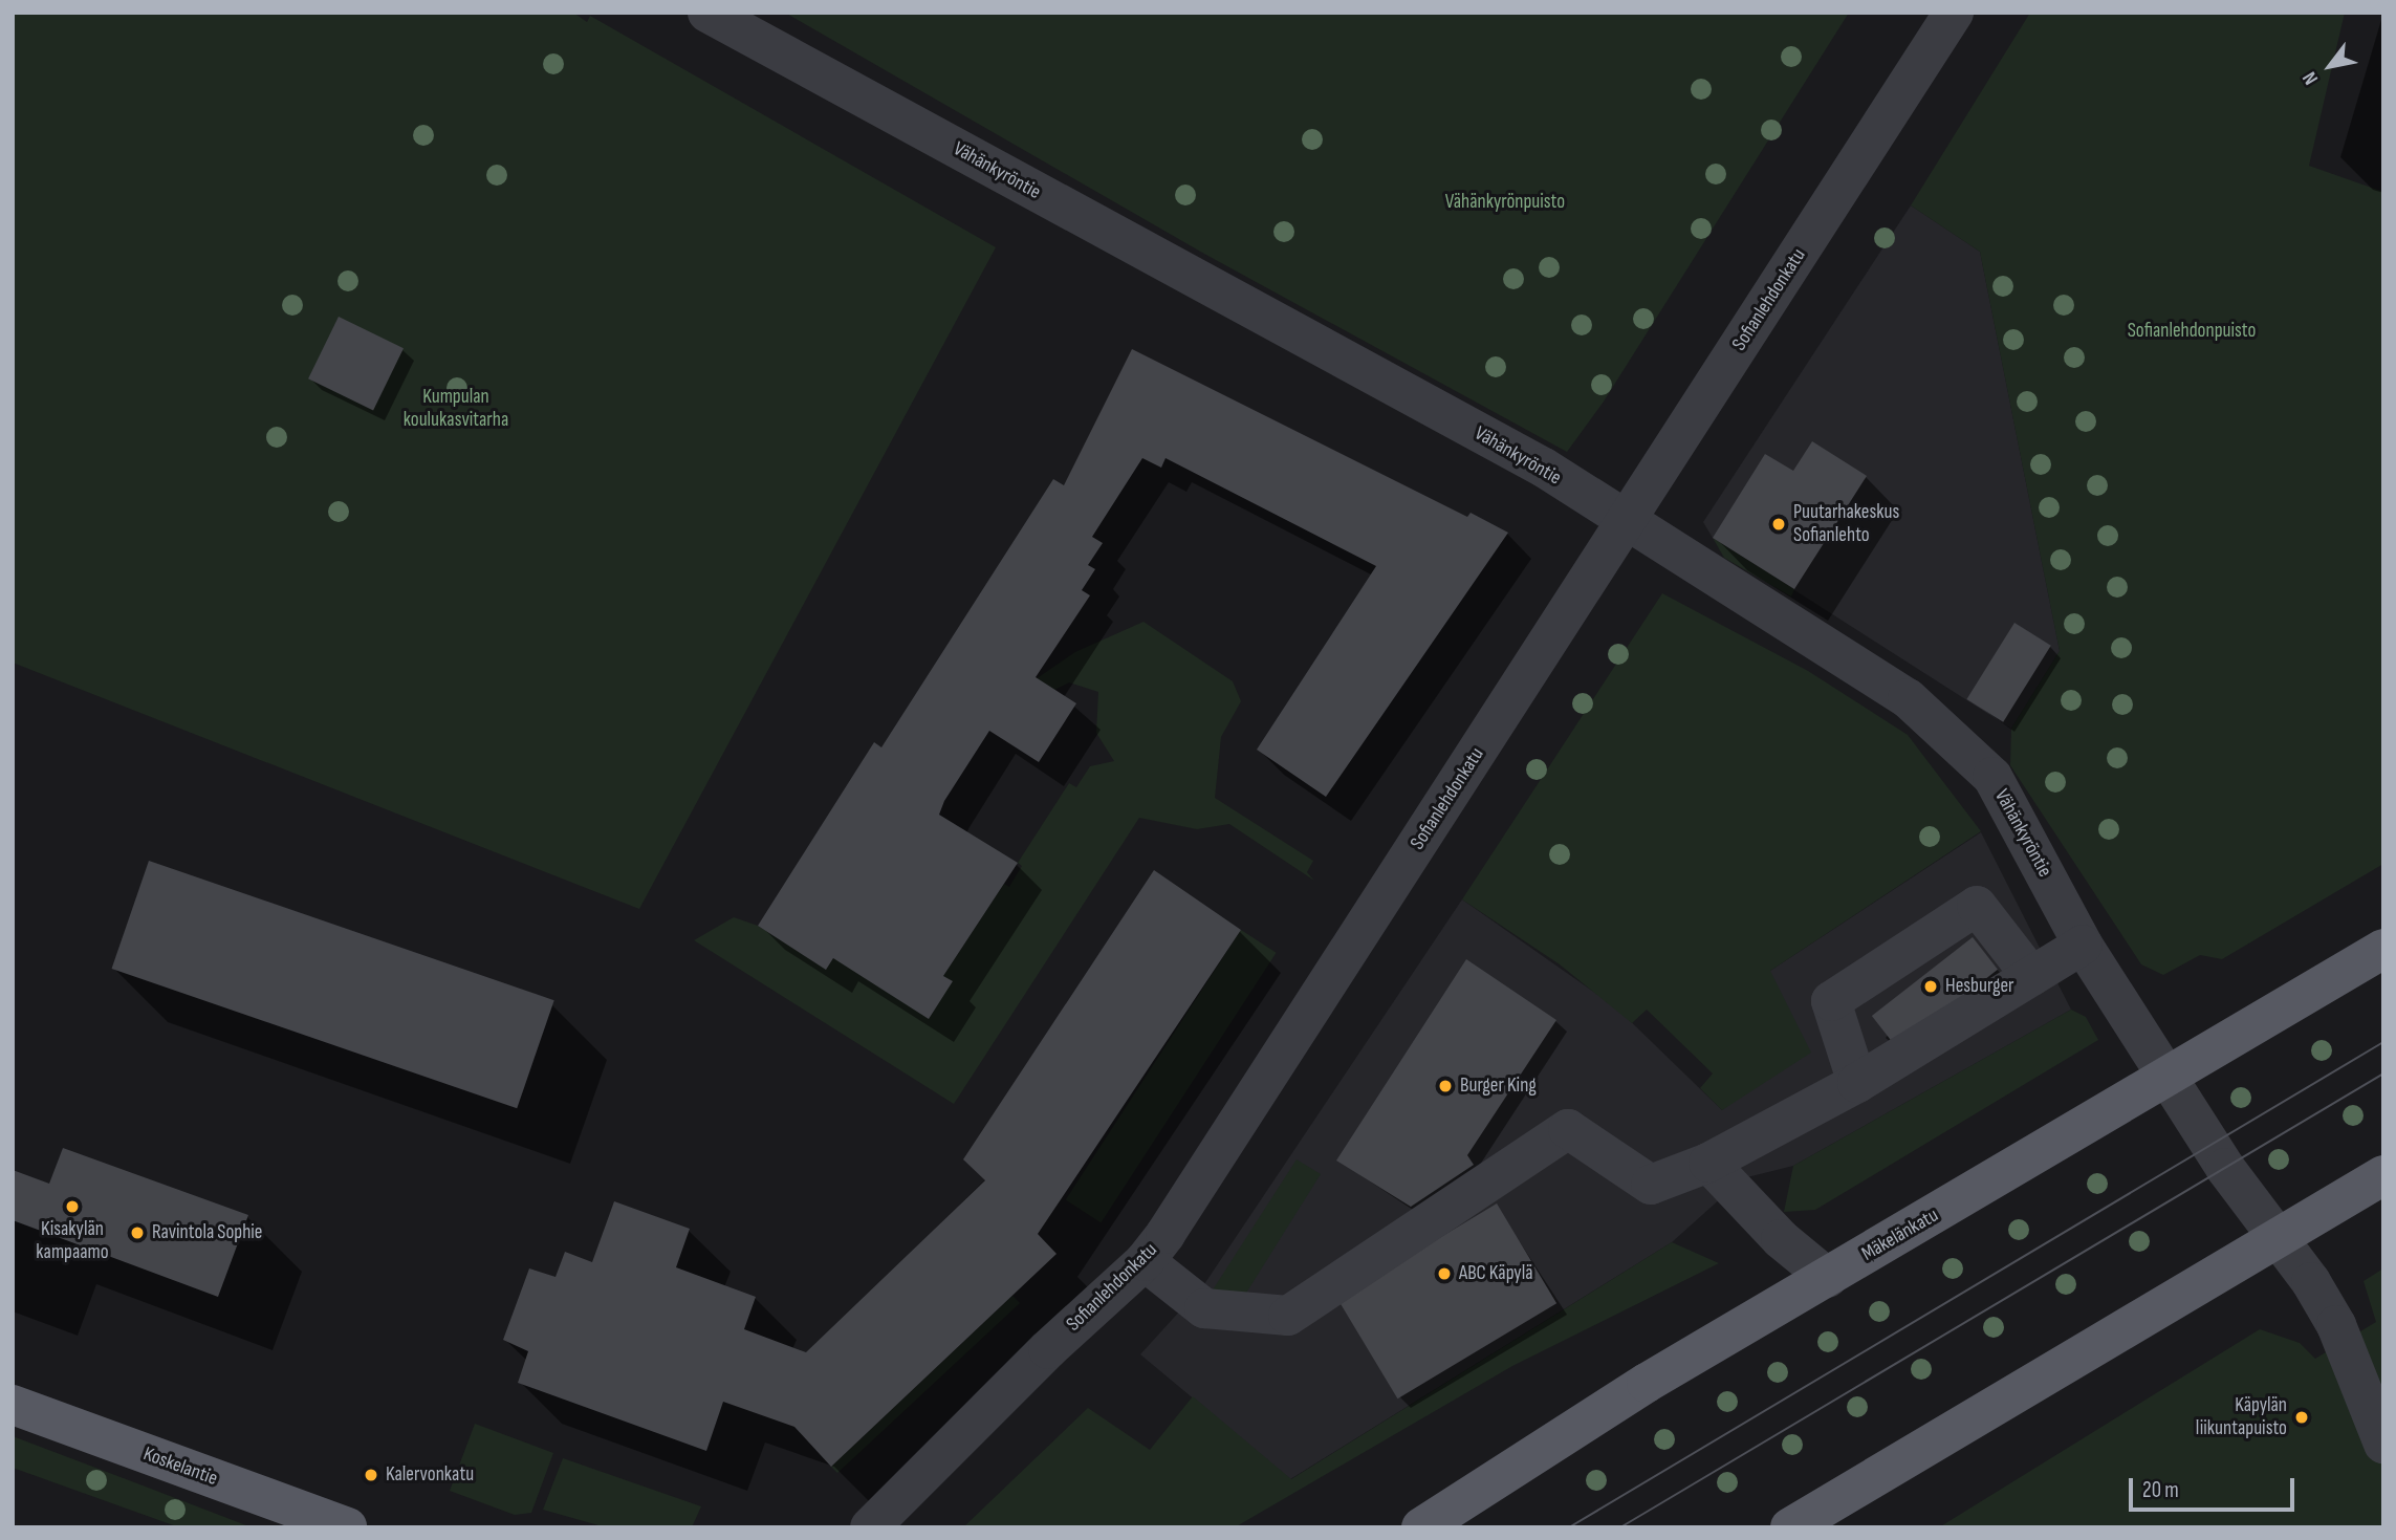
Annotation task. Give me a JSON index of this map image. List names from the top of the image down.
{
  "streets": {
    "main road": ["Mäkelänkatu", "Koskelantie"],
    "street": ["Vähänkyröntie", "Sofianlehdonkatu"]
  },
  "crossings": [
    ["Vähänkyröntie", "Sofianlehdonkatu"],
    ["Vähänkyröntie", "Mäkelänkatu"]
  ],
  "parks": ["Vähänkyrönpuisto", "Sofianlehdonpuisto", "Kumpulan koulukasvitarha"],
  "places": [
    "Puutarhakeskus Sofianlehto",
    "Hesburger",
    "Burger King",
    "Kisakylän kampaamo",
    "Ravintola Sophie",
    "ABC Käpylä",
    "Käpylän liikuntapuisto",
    "Kalervonkatu"
  ],
  "scale_bar": "20 m",
  "north": "bottom left"
}
